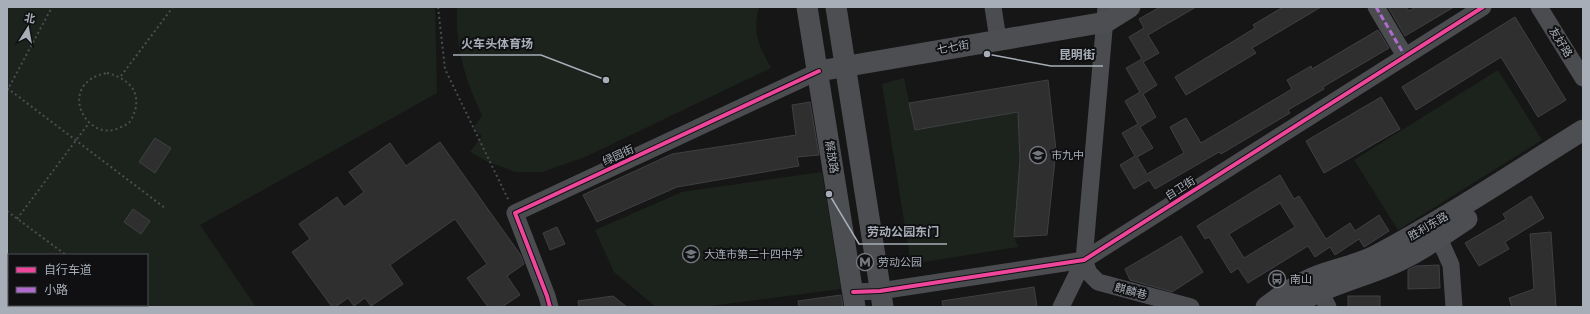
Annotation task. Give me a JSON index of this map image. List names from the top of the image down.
{
  "streets": {
    "main road": ["七七街", "解放路", "胜利东路"],
    "street": [
      "友好路",
      "绿园街",
      "自卫街",
      "麒麟巷"
    ]
  },
  "crossings": [
    ["七七街", "绿园街"],
    ["七七街", "解放路"],
    ["绿园街", "解放路"],
    ["解放路", "自卫街"],
    ["自卫街", "麒麟巷"]
  ],
  "places": {
    "other": ["昆明街", "火车头体育场", "劳动公园东门"],
    "school or university": ["市九中", "大连市第二十四中学"],
    "metro station": ["劳动公园"],
    "bus stop": ["南山"]
  },
  "legend": ["自行车道", "小路"],
  "north": "top"
}
